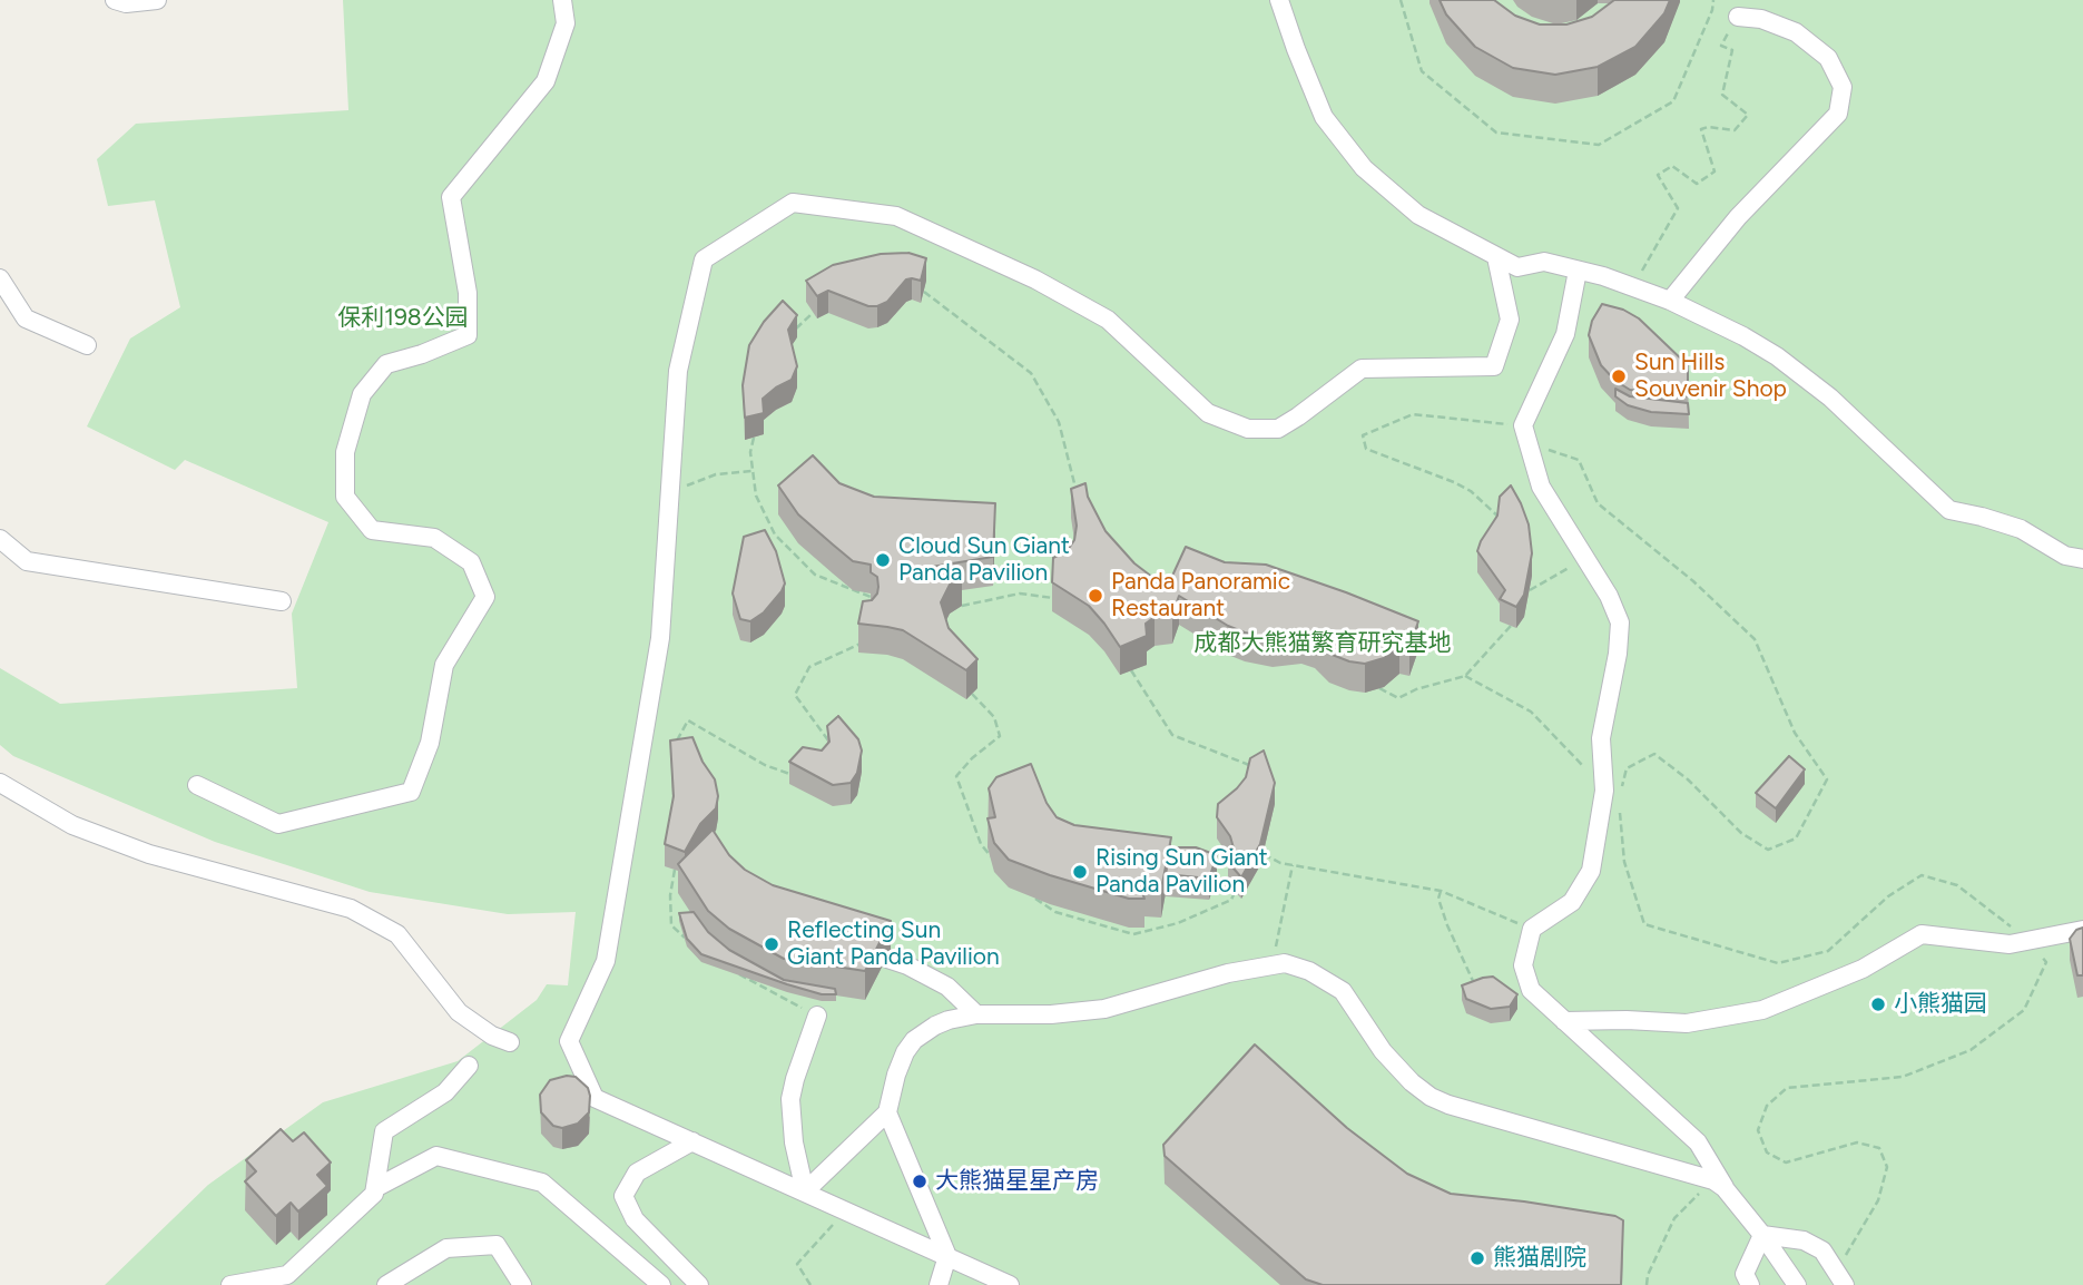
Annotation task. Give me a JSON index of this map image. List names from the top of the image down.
{
  "parks": ["保利198公园", "成都大熊猫繁育研究基地"],
  "places": [
    "Sun Hills Souvenir Shop",
    "Cloud Sun Giant Panda Pavilion",
    "Panda Panoramic Restaurant",
    "Rising Sun Giant Panda Pavilion",
    "Reflecting Sun Giant Panda Pavilion",
    "小熊猫园",
    "大熊猫星星产房",
    "熊猫剧院"
  ]
}
